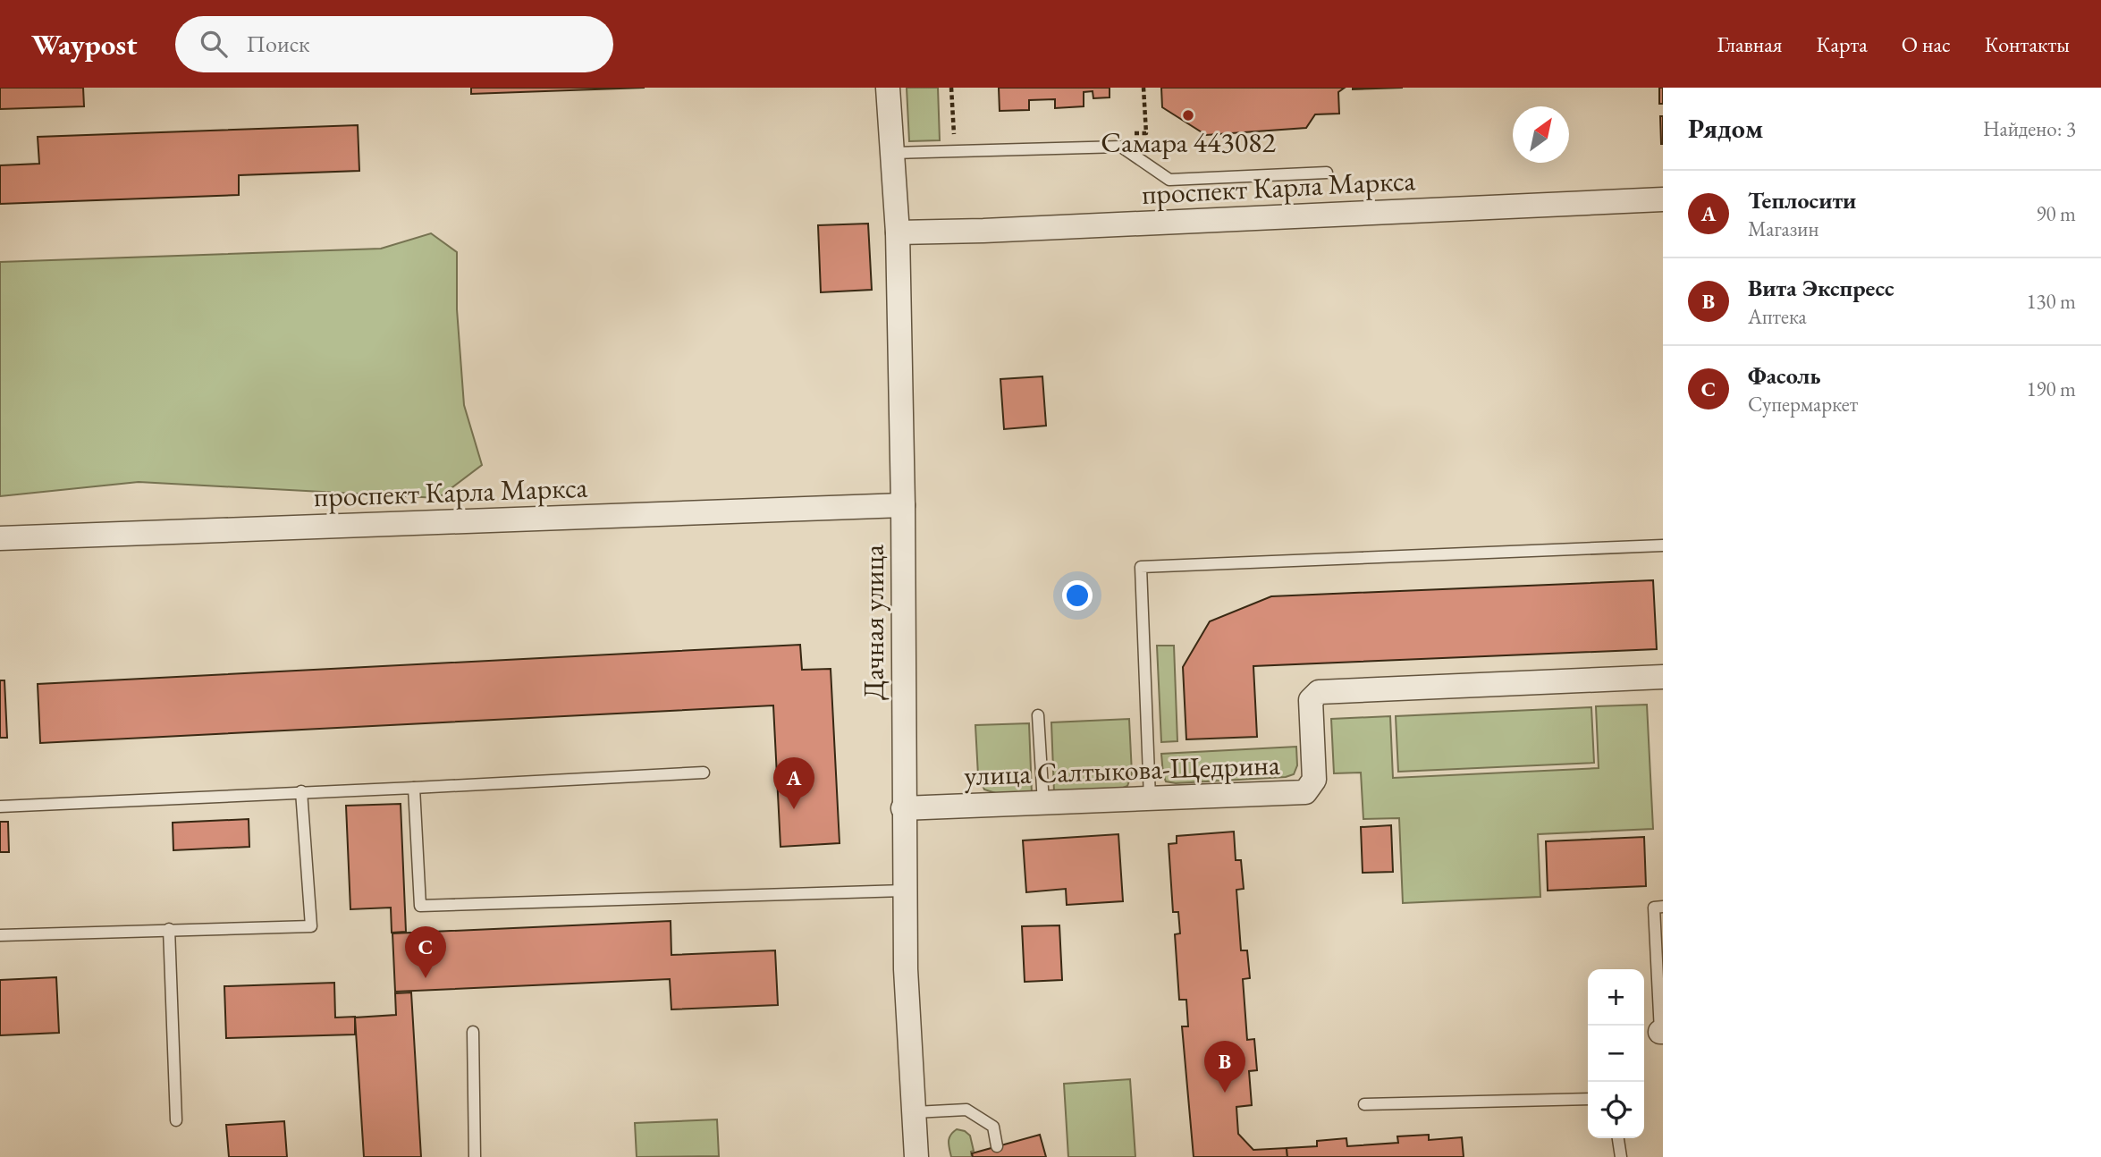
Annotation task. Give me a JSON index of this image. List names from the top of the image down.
{
  "streets": {
    "street": ["проспект Карла Маркса", "Дачная улица", "улица Салтыкова-Щедрина"]
  },
  "crossings": [
    ["проспект Карла Маркса", "Дачная улица"],
    ["Дачная улица", "улица Салтыкова-Щедрина"]
  ],
  "places": ["Самара 443082"],
  "north": "top right",
  "page": {
    "header": "Waypost",
    "search": "Поиск",
    "nav": [
      "Главная",
      "Карта",
      "О нас",
      "Контакты"
    ],
    "heading": ["Рядом", "Найдено: 3"],
    "list": [
      {
        "mark": "A",
        "name": "Теплосити",
        "note": "Магазин",
        "value": "90 m"
      },
      {
        "mark": "B",
        "name": "Вита Экспресс",
        "note": "Аптека",
        "value": "130 m"
      },
      {
        "mark": "C",
        "name": "Фасоль",
        "note": "Супермаркет",
        "value": "190 m"
      }
    ],
    "pins": ["A", "C", "B"],
    "map_buttons": ["+", "−"]
  }
}
